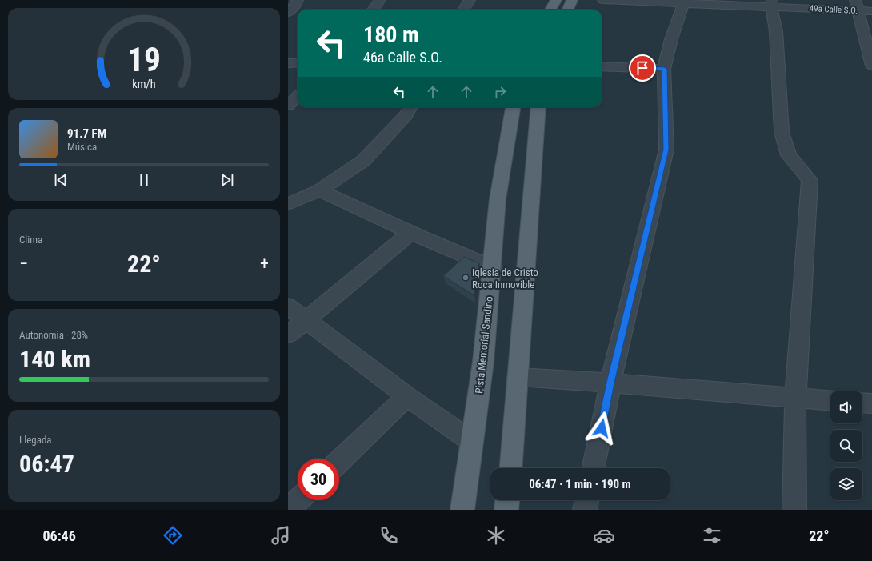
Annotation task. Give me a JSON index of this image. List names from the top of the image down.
{
  "streets": {
    "main road": ["Pista Memorial Sandino"],
    "street": ["49a Calle S.O."]
  },
  "places": ["Iglesia de Cristo Roca Inmovible"],
  "page": {
    "turn": ["180 m", "46a Calle S.O."],
    "song": ["91.7 FM", "Música"],
    "tile": [
      "Clima",
      ["Autonomía · 28%", "140 km"],
      ["Llegada", "06:47"]
    ],
    "heat": ["−", "22°", "+"],
    "limit": "30",
    "trip": "06:47 · 1 min · 190 m",
    "tabs": ["06:46", "22°"],
    "gauge": ["19", "km/h"]
  }
}
